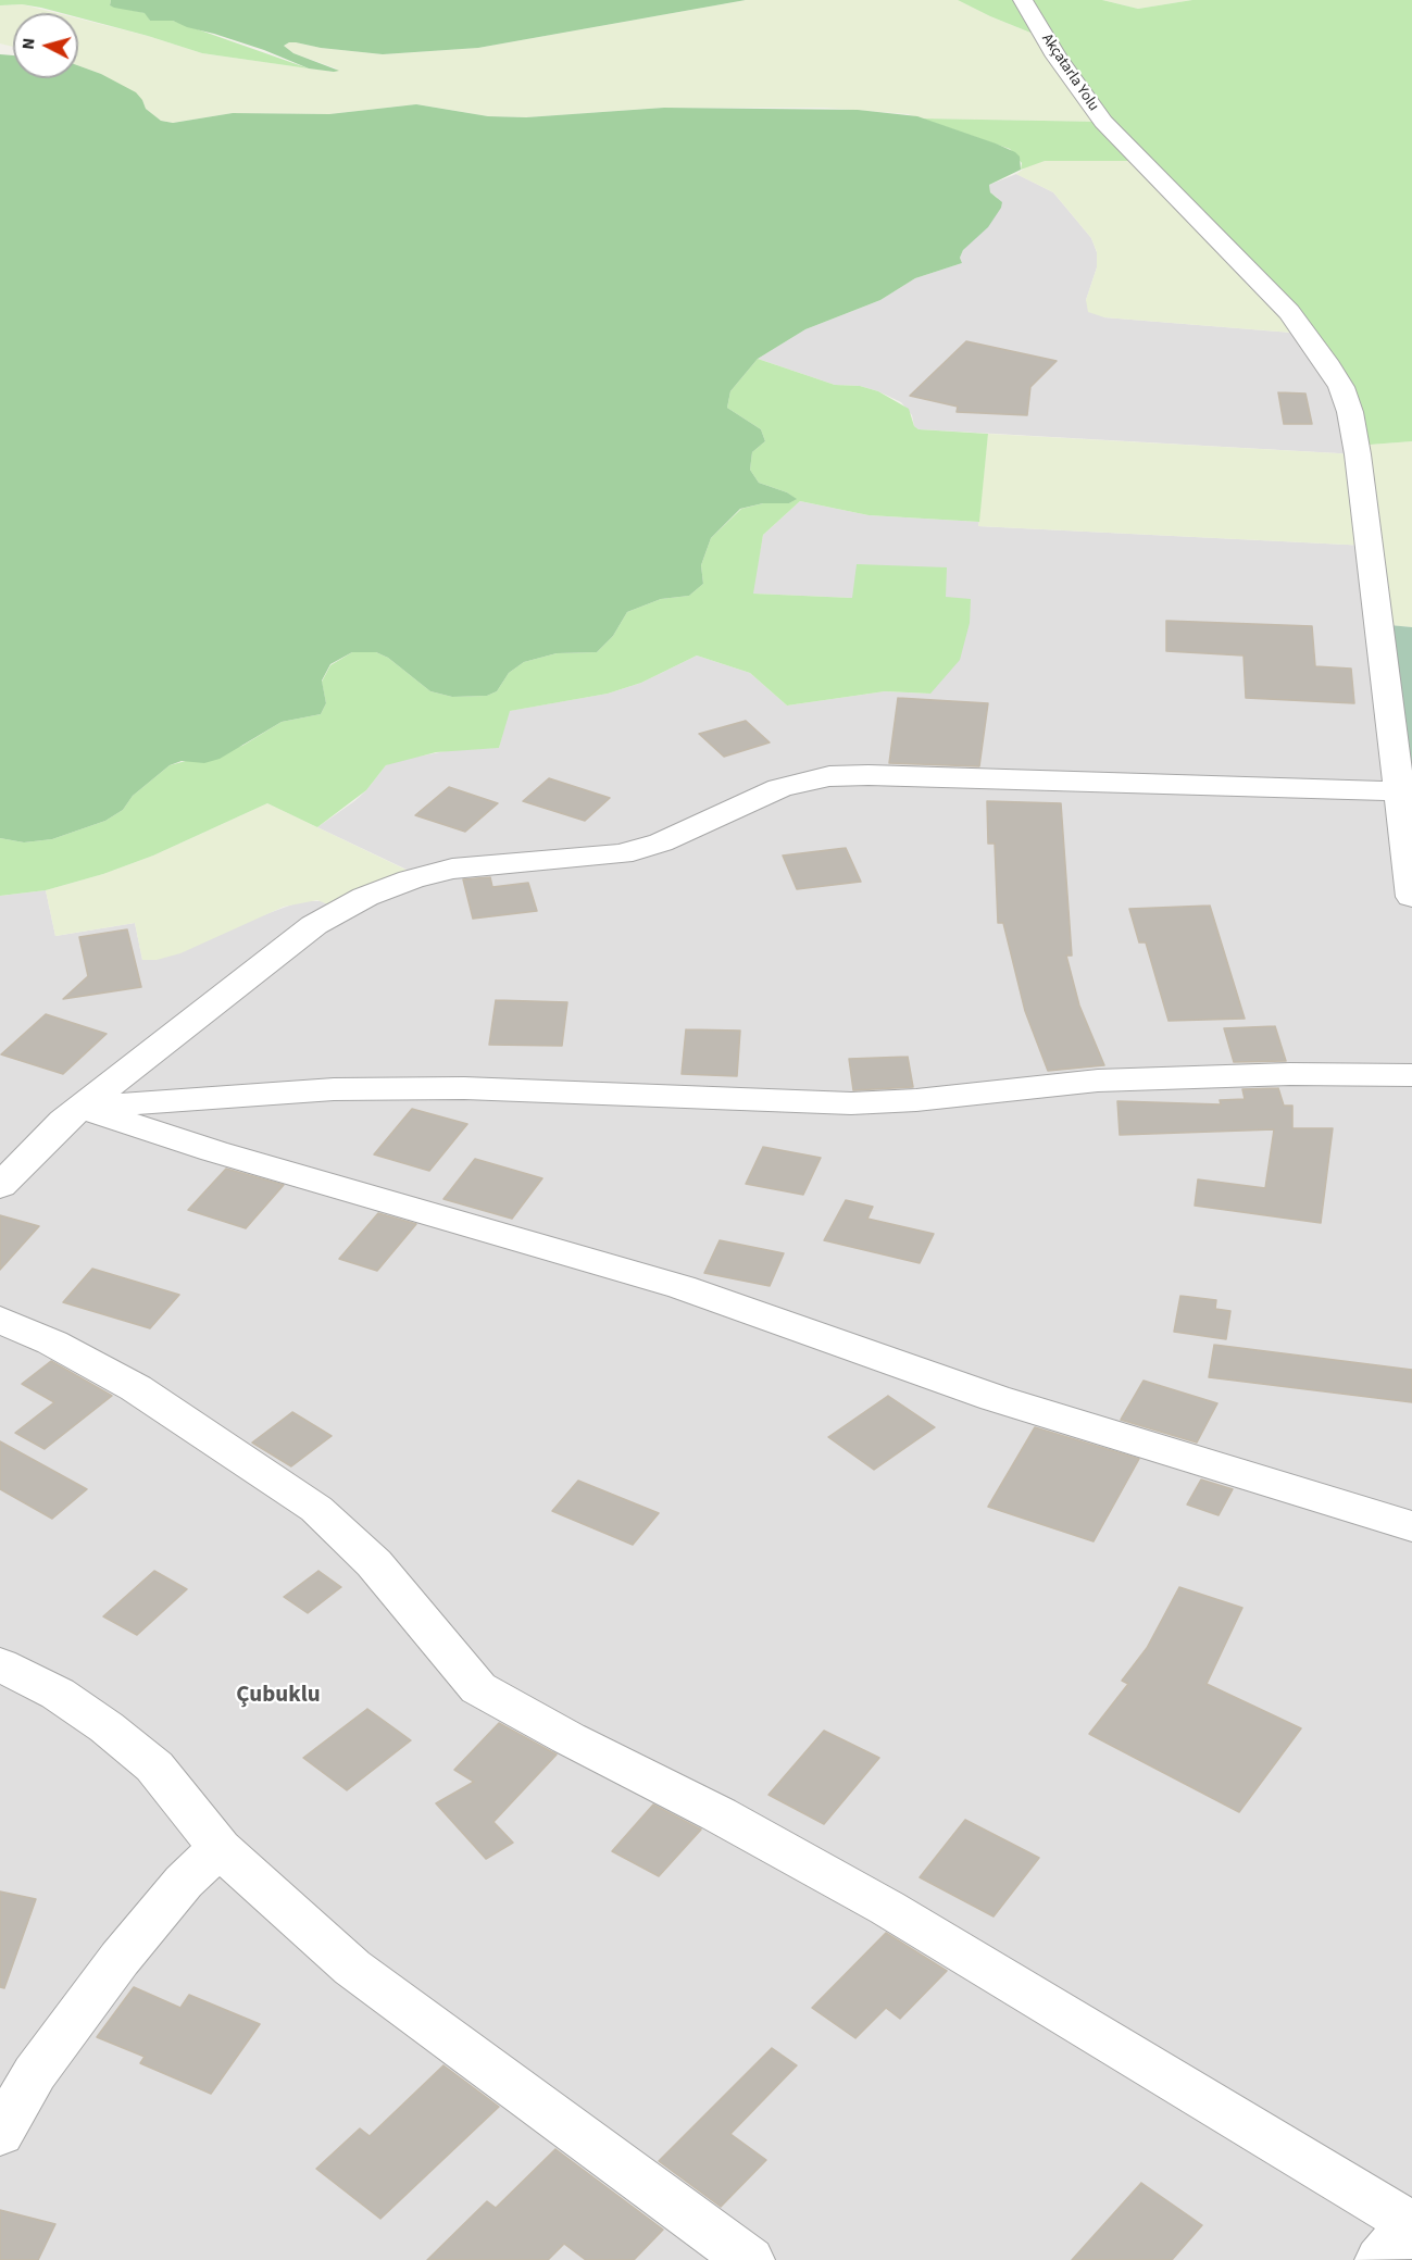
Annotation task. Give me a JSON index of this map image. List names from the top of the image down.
{
  "streets": {
    "street": ["Akçatarla Yolu"]
  },
  "districts": ["Çubuklu"],
  "north": "left"
}
